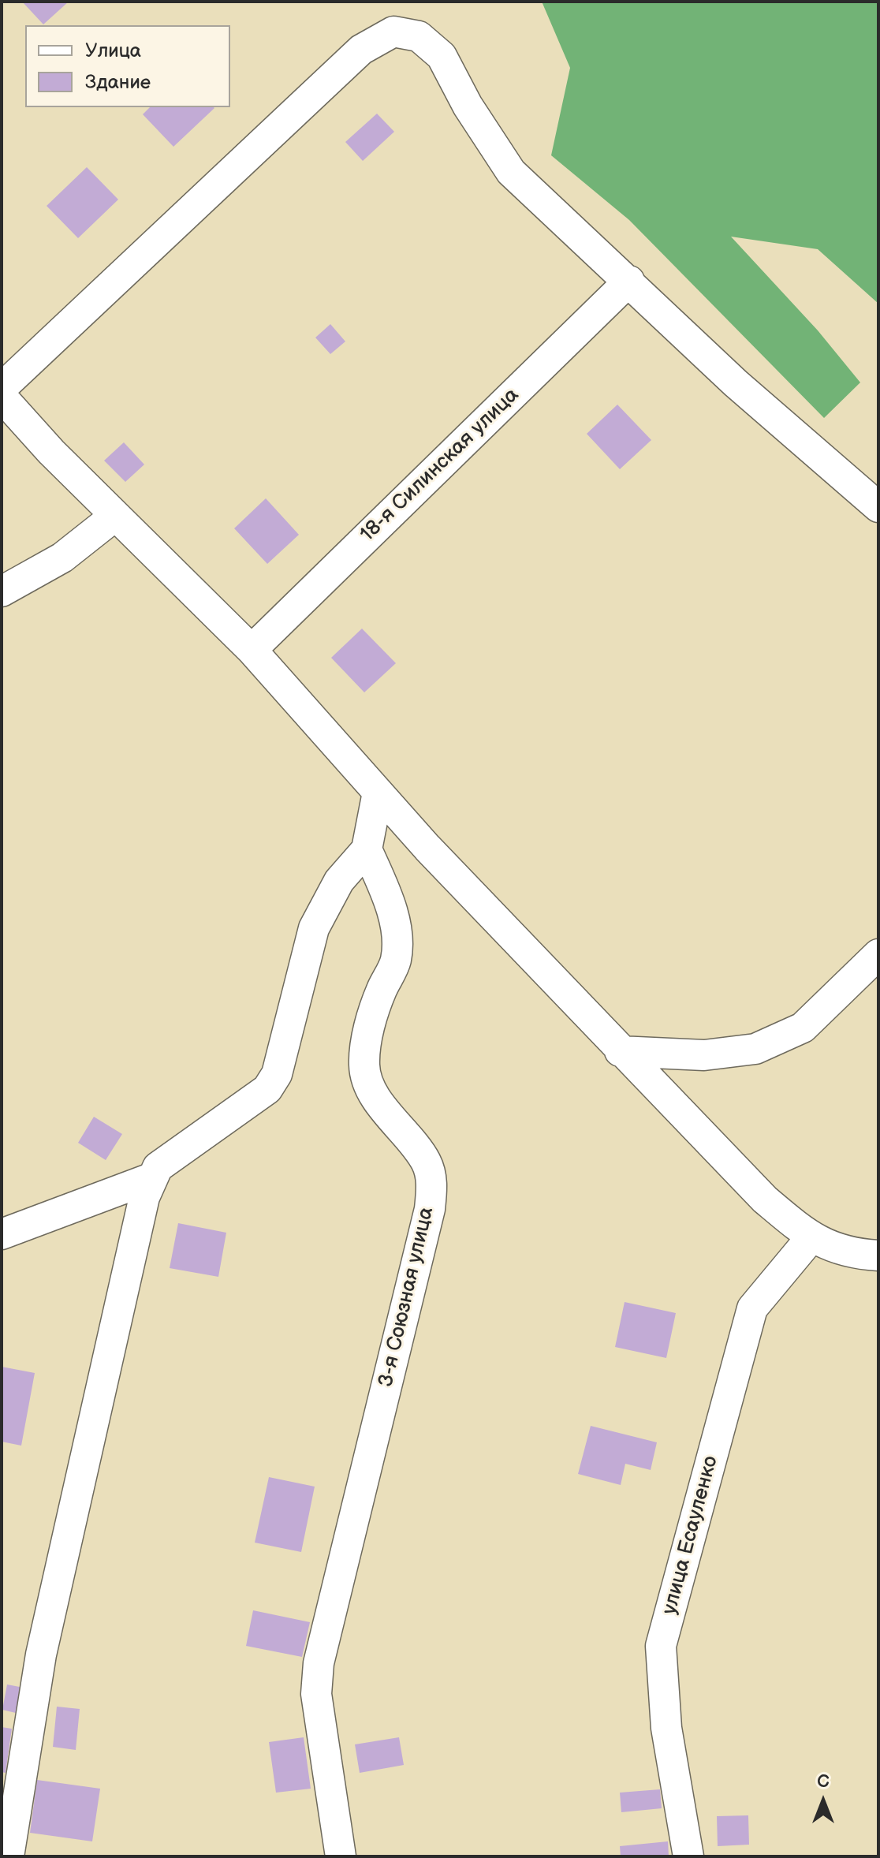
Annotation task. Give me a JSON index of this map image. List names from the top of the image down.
{
  "streets": {
    "street": ["18-я Силинская улица", "3-я Союзная улица", "улица Есауленко"]
  },
  "legend": ["Улица", "Здание"],
  "north": "top"
}
